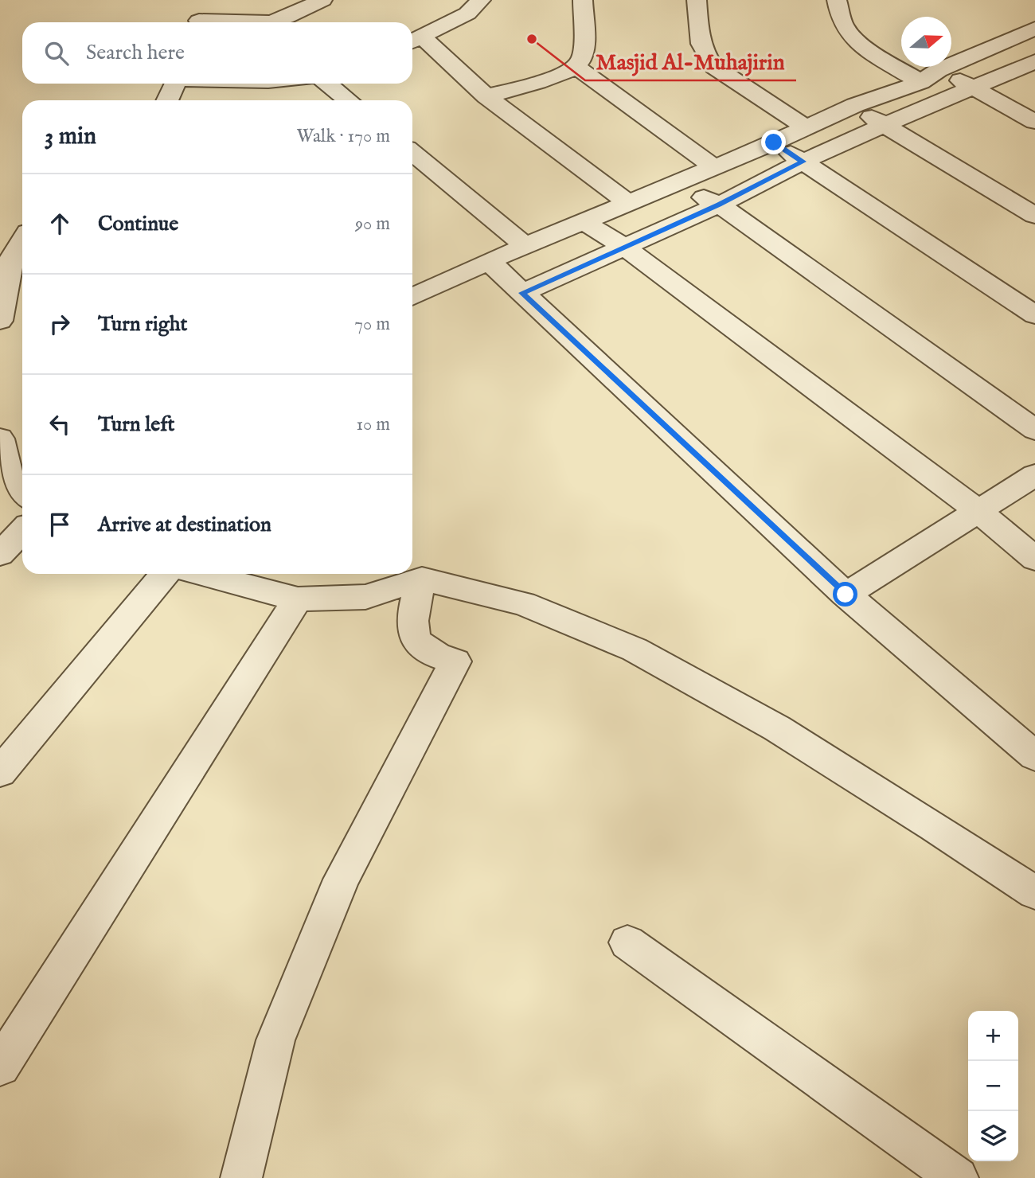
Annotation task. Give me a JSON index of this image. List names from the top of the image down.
{
  "places": ["Masjid Al-Muhajirin"],
  "north": "right",
  "page": {
    "search": "Search here",
    "heading": ["3 min", "Walk · 170 m"],
    "list": [
      ["Continue", "90 m"],
      ["Turn right", "70 m"],
      ["Turn left", "10 m"],
      "Arrive at destination"
    ],
    "map_buttons": ["+", "−"]
  }
}
